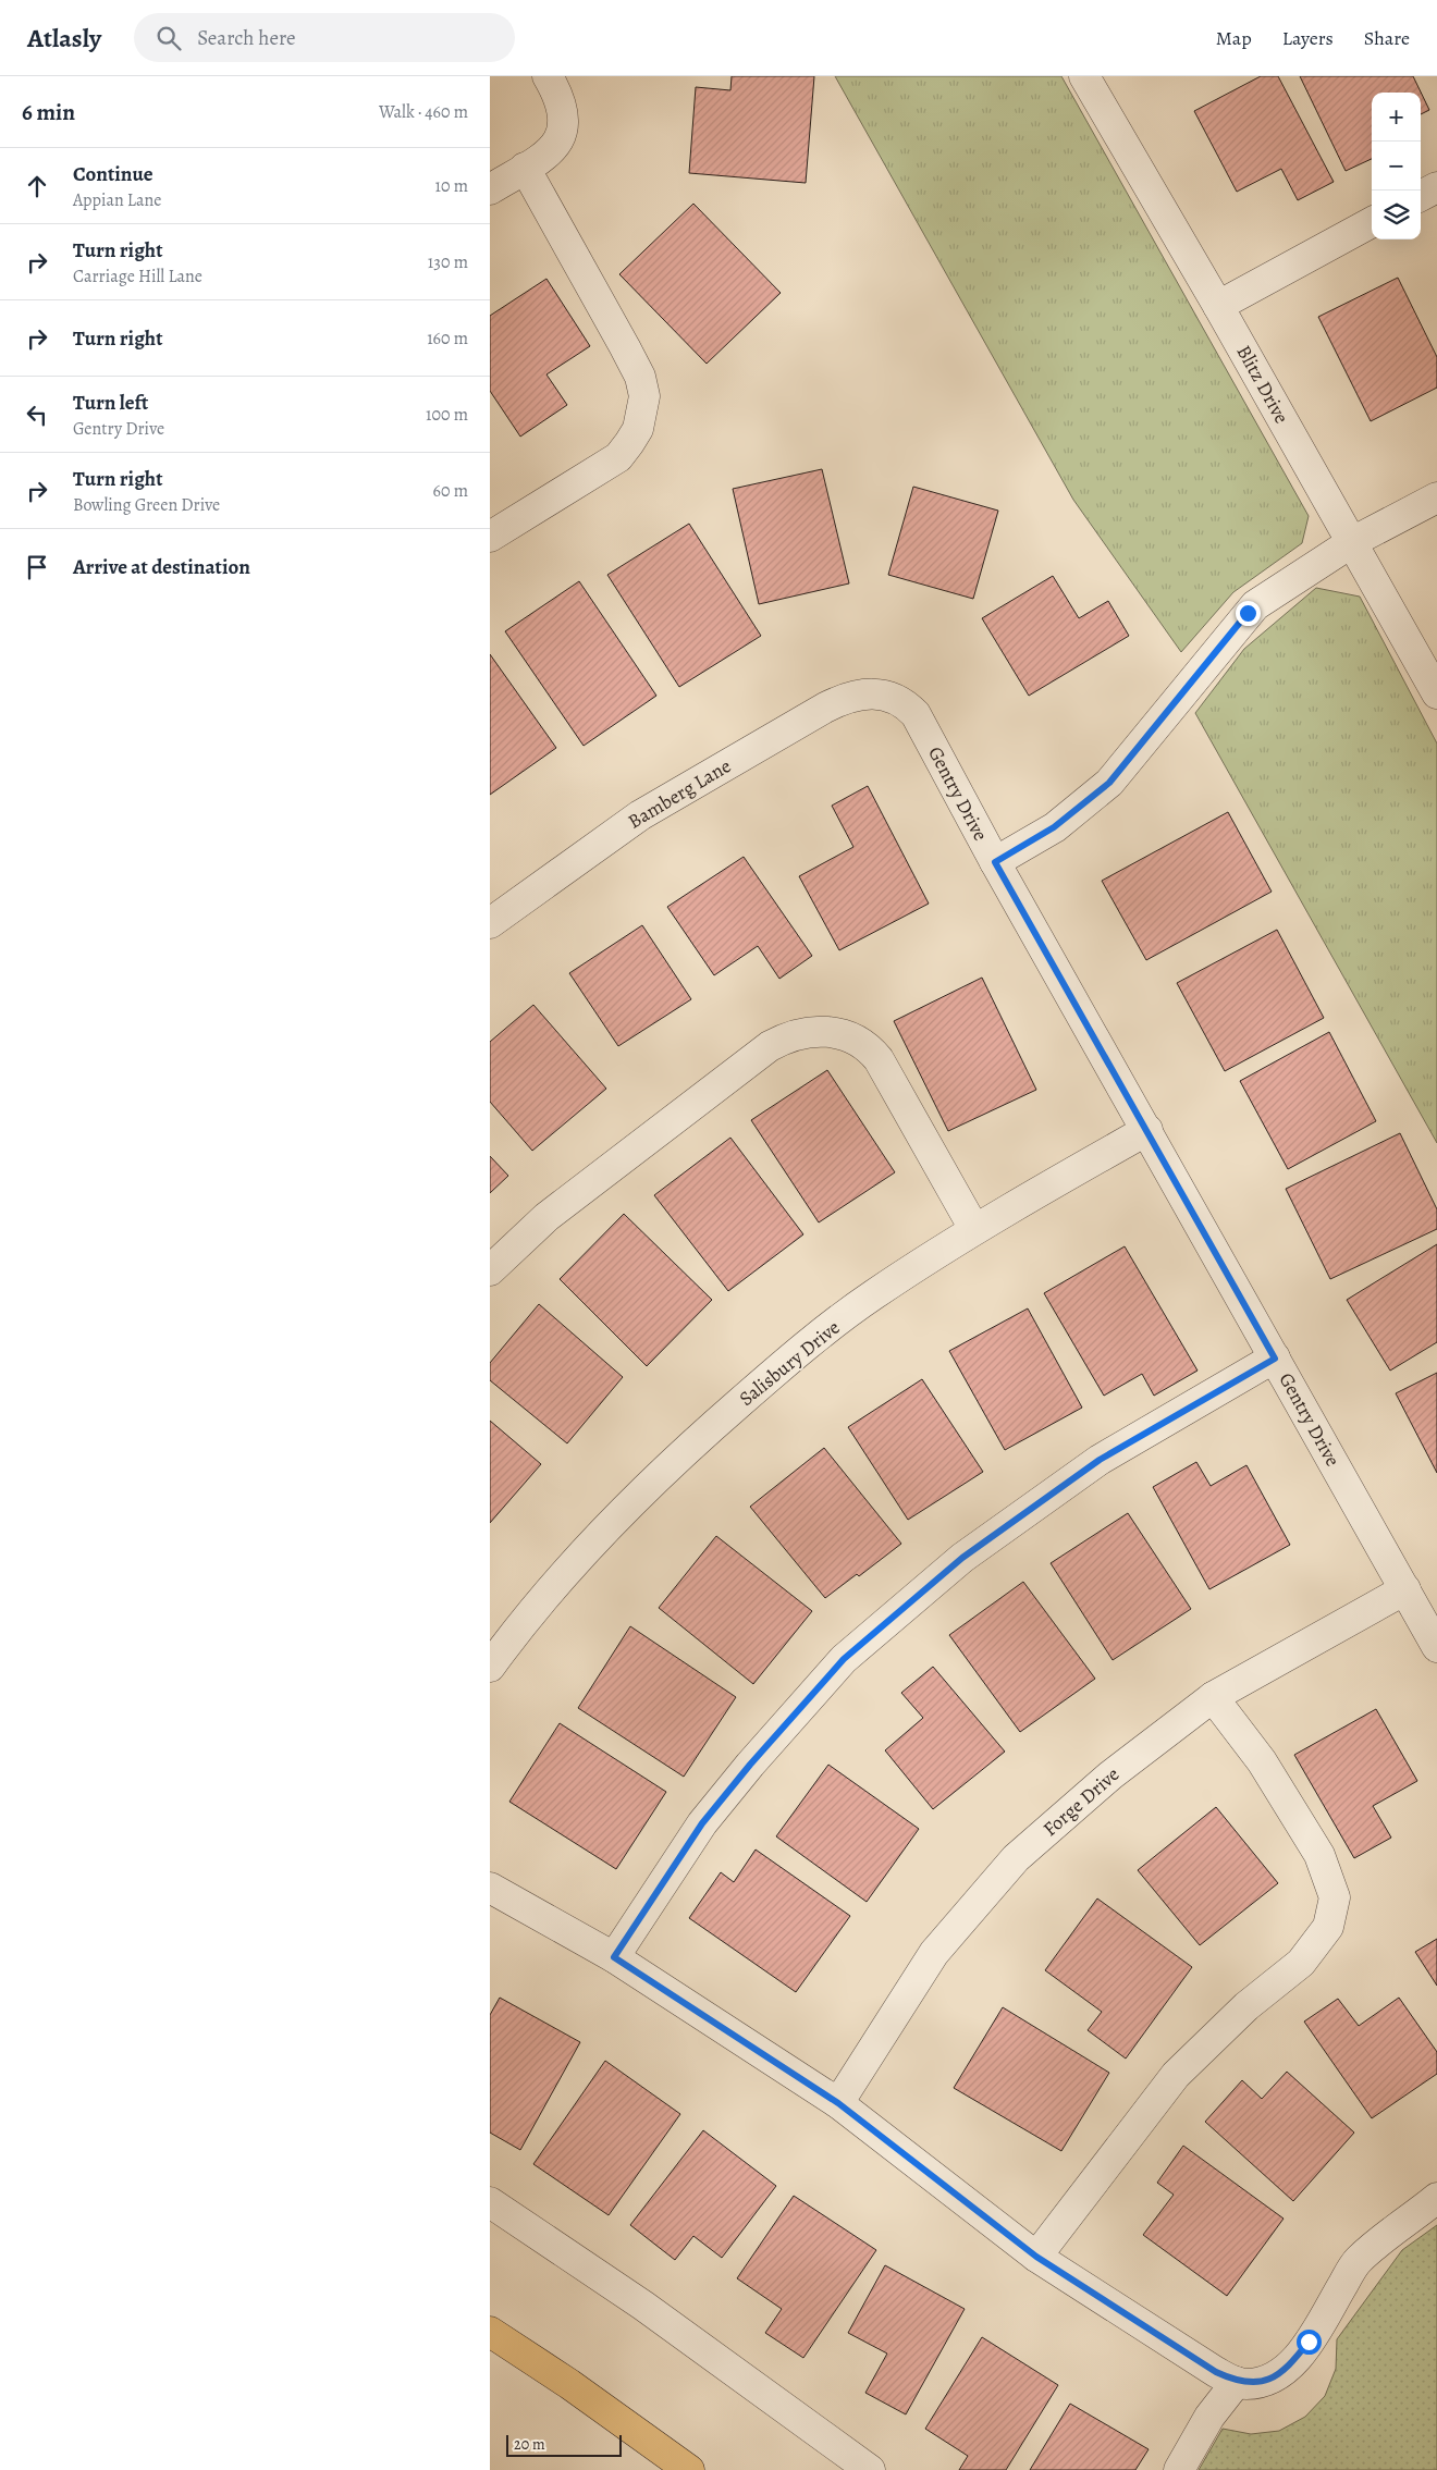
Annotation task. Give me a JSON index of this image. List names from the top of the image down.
{
  "streets": {
    "street": [
      "Blitz Drive",
      "Bamberg Lane",
      "Gentry Drive",
      "Salisbury Drive",
      "Forge Drive"
    ]
  },
  "crossings": [
    ["Bamberg Lane", "Gentry Drive"],
    ["Gentry Drive", "Salisbury Drive"],
    ["Gentry Drive", "Forge Drive"]
  ],
  "scale_bar": "20 m",
  "page": {
    "header": "Atlasly",
    "search": "Search here",
    "nav": ["Map", "Layers", "Share"],
    "heading": ["6 min", "Walk · 460 m"],
    "map_buttons": ["+", "−"],
    "list": [
      ["Continue", "Appian Lane", "10 m"],
      ["Turn right", "Carriage Hill Lane", "130 m"],
      ["Turn right", "160 m"],
      ["Turn left", "Gentry Drive", "100 m"],
      ["Turn right", "Bowling Green Drive", "60 m"],
      "Arrive at destination"
    ],
    "scale": "20 m"
  }
}
